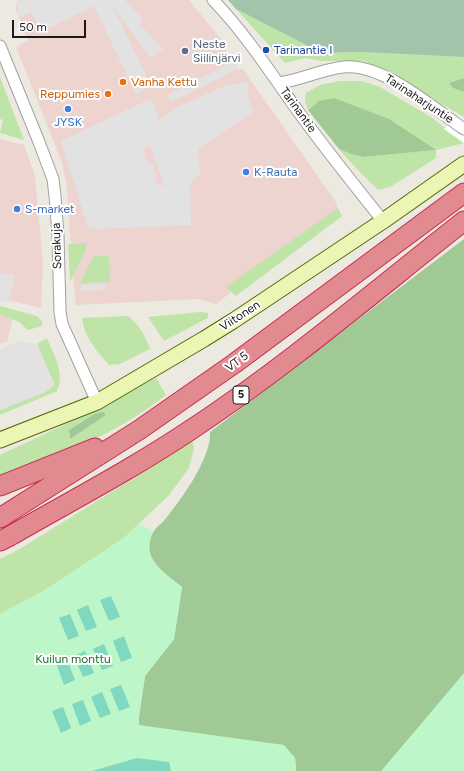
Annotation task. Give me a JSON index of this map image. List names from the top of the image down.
{
  "streets": {
    "highway": ["VT 5", "5"],
    "main road": ["Viitonen"],
    "street": ["Tarinaharjuntie", "Tarinantie", "Sorakuja"]
  },
  "crossings": [
    ["Tarinaharjuntie", "Tarinantie"],
    ["Tarinantie", "Viitonen"],
    ["Sorakuja", "Viitonen"]
  ],
  "parks": ["Kuilun monttu"],
  "places": [
    "Tarinantie I",
    "Neste Siilinjärvi",
    "Vanha Kettu",
    "Reppumies",
    "JYSK",
    "K-Rauta",
    "S-market"
  ],
  "scale_bar": "50 m"
}
